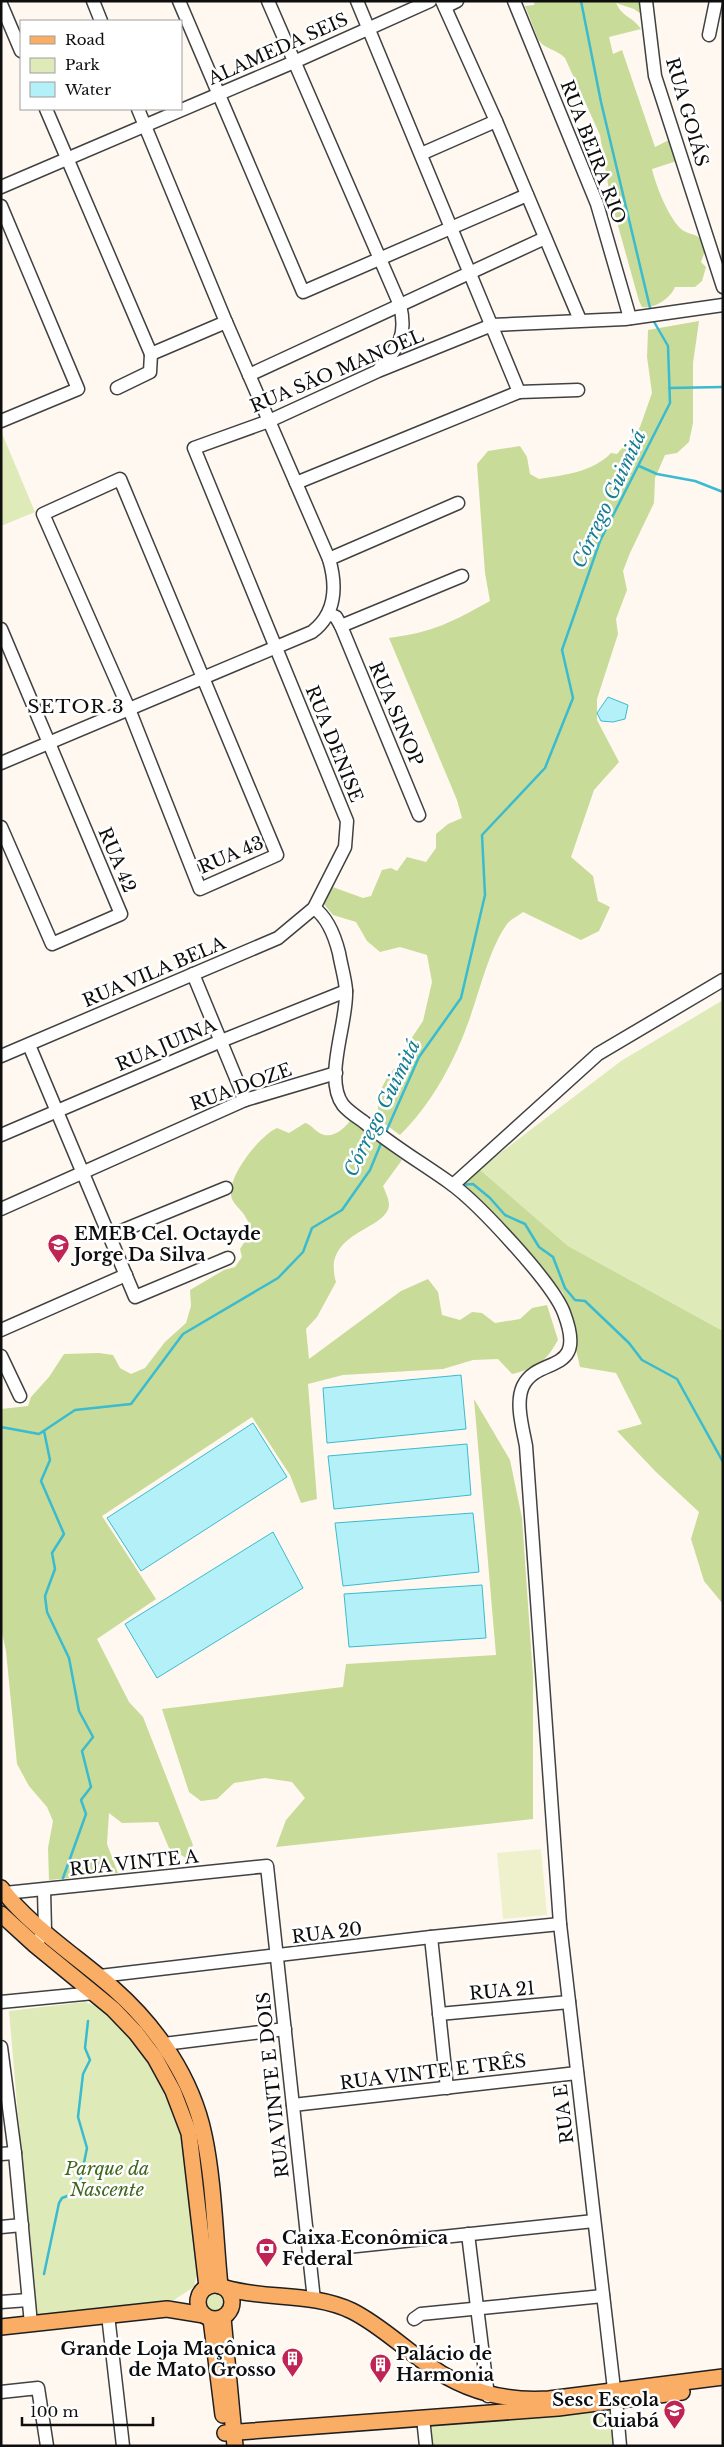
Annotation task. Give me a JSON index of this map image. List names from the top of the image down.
{
  "streets": {
    "street": [
      "ALAMEDA SEIS",
      "RUA GOIÁS",
      "RUA BEIRA RIO",
      "RUA SÃO MANOEL",
      "RUA SINOP",
      "RUA DENISE",
      "RUA 43",
      "RUA 42",
      "RUA VILA BELA",
      "RUA JUINA",
      "RUA DOZE",
      "RUA VINTE A",
      "RUA 20",
      "RUA 21",
      "RUA VINTE E TRÊS",
      "RUA VINTE E DOIS",
      "RUA E"
    ]
  },
  "crossings": [
    ["RUA BEIRA RIO", "RUA SÃO MANOEL"],
    ["RUA SÃO MANOEL", "RUA DENISE"],
    ["RUA DENISE", "RUA VILA BELA"],
    ["RUA DOZE", "RUA E"],
    ["RUA VINTE A", "RUA VINTE E DOIS"],
    ["RUA 20", "RUA VINTE E DOIS"],
    ["RUA 20", "RUA E"],
    ["RUA 21", "RUA E"],
    ["RUA VINTE E TRÊS", "RUA VINTE E DOIS"],
    ["RUA VINTE E TRÊS", "RUA E"]
  ],
  "districts": ["SETOR 3"],
  "water": ["Córrego Guimitá"],
  "parks": ["Parque da Nascente"],
  "places": {
    "school or university": ["EMEB Cel. Octayde Jorge Da Silva", "Sesc Escola Cuiabá"],
    "bank": ["Caixa Econômica Federal"],
    "building": ["Grande Loja Maçônica de Mato Grosso", "Palácio de Harmonia"]
  },
  "legend": ["Road", "Park", "Water"],
  "scale_bar": "100 m"
}
